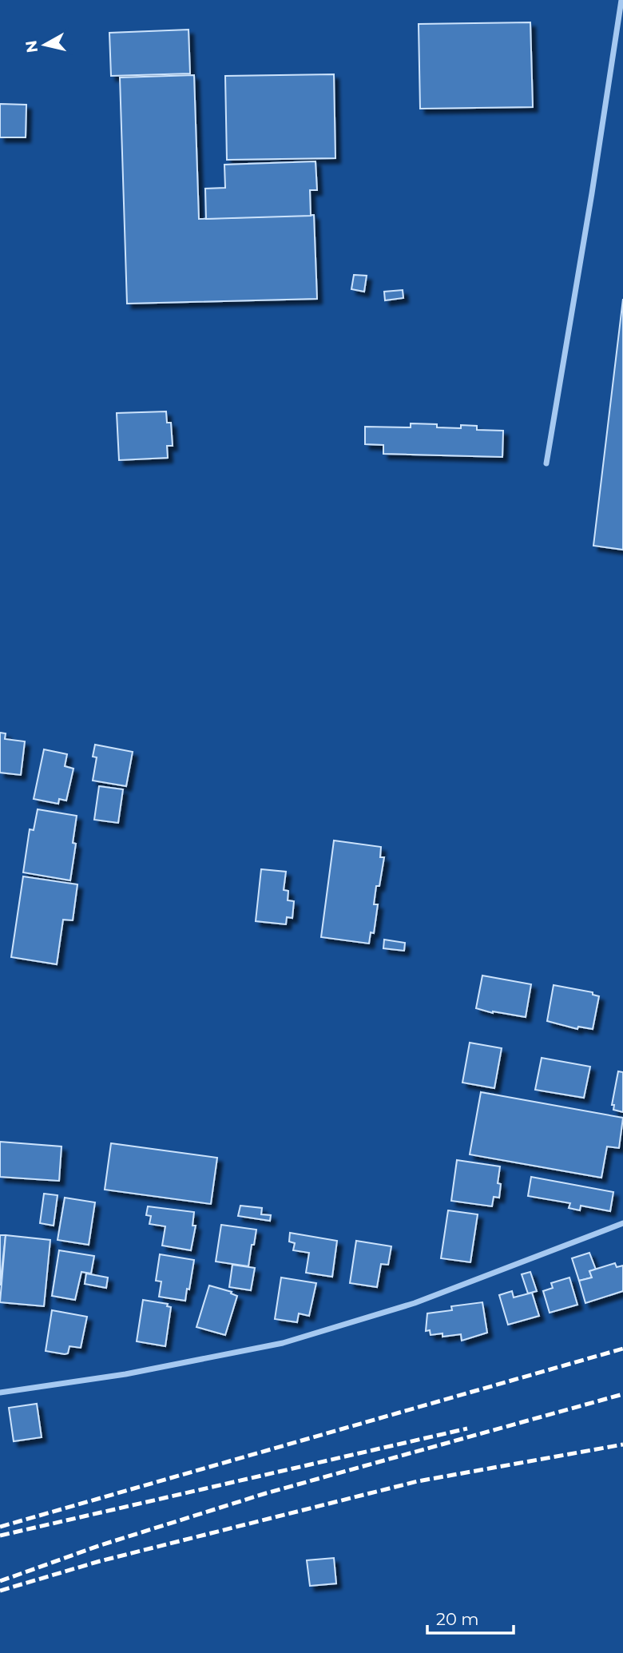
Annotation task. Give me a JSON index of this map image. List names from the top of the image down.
{
  "scale_bar": "20 m",
  "north": "left"
}
